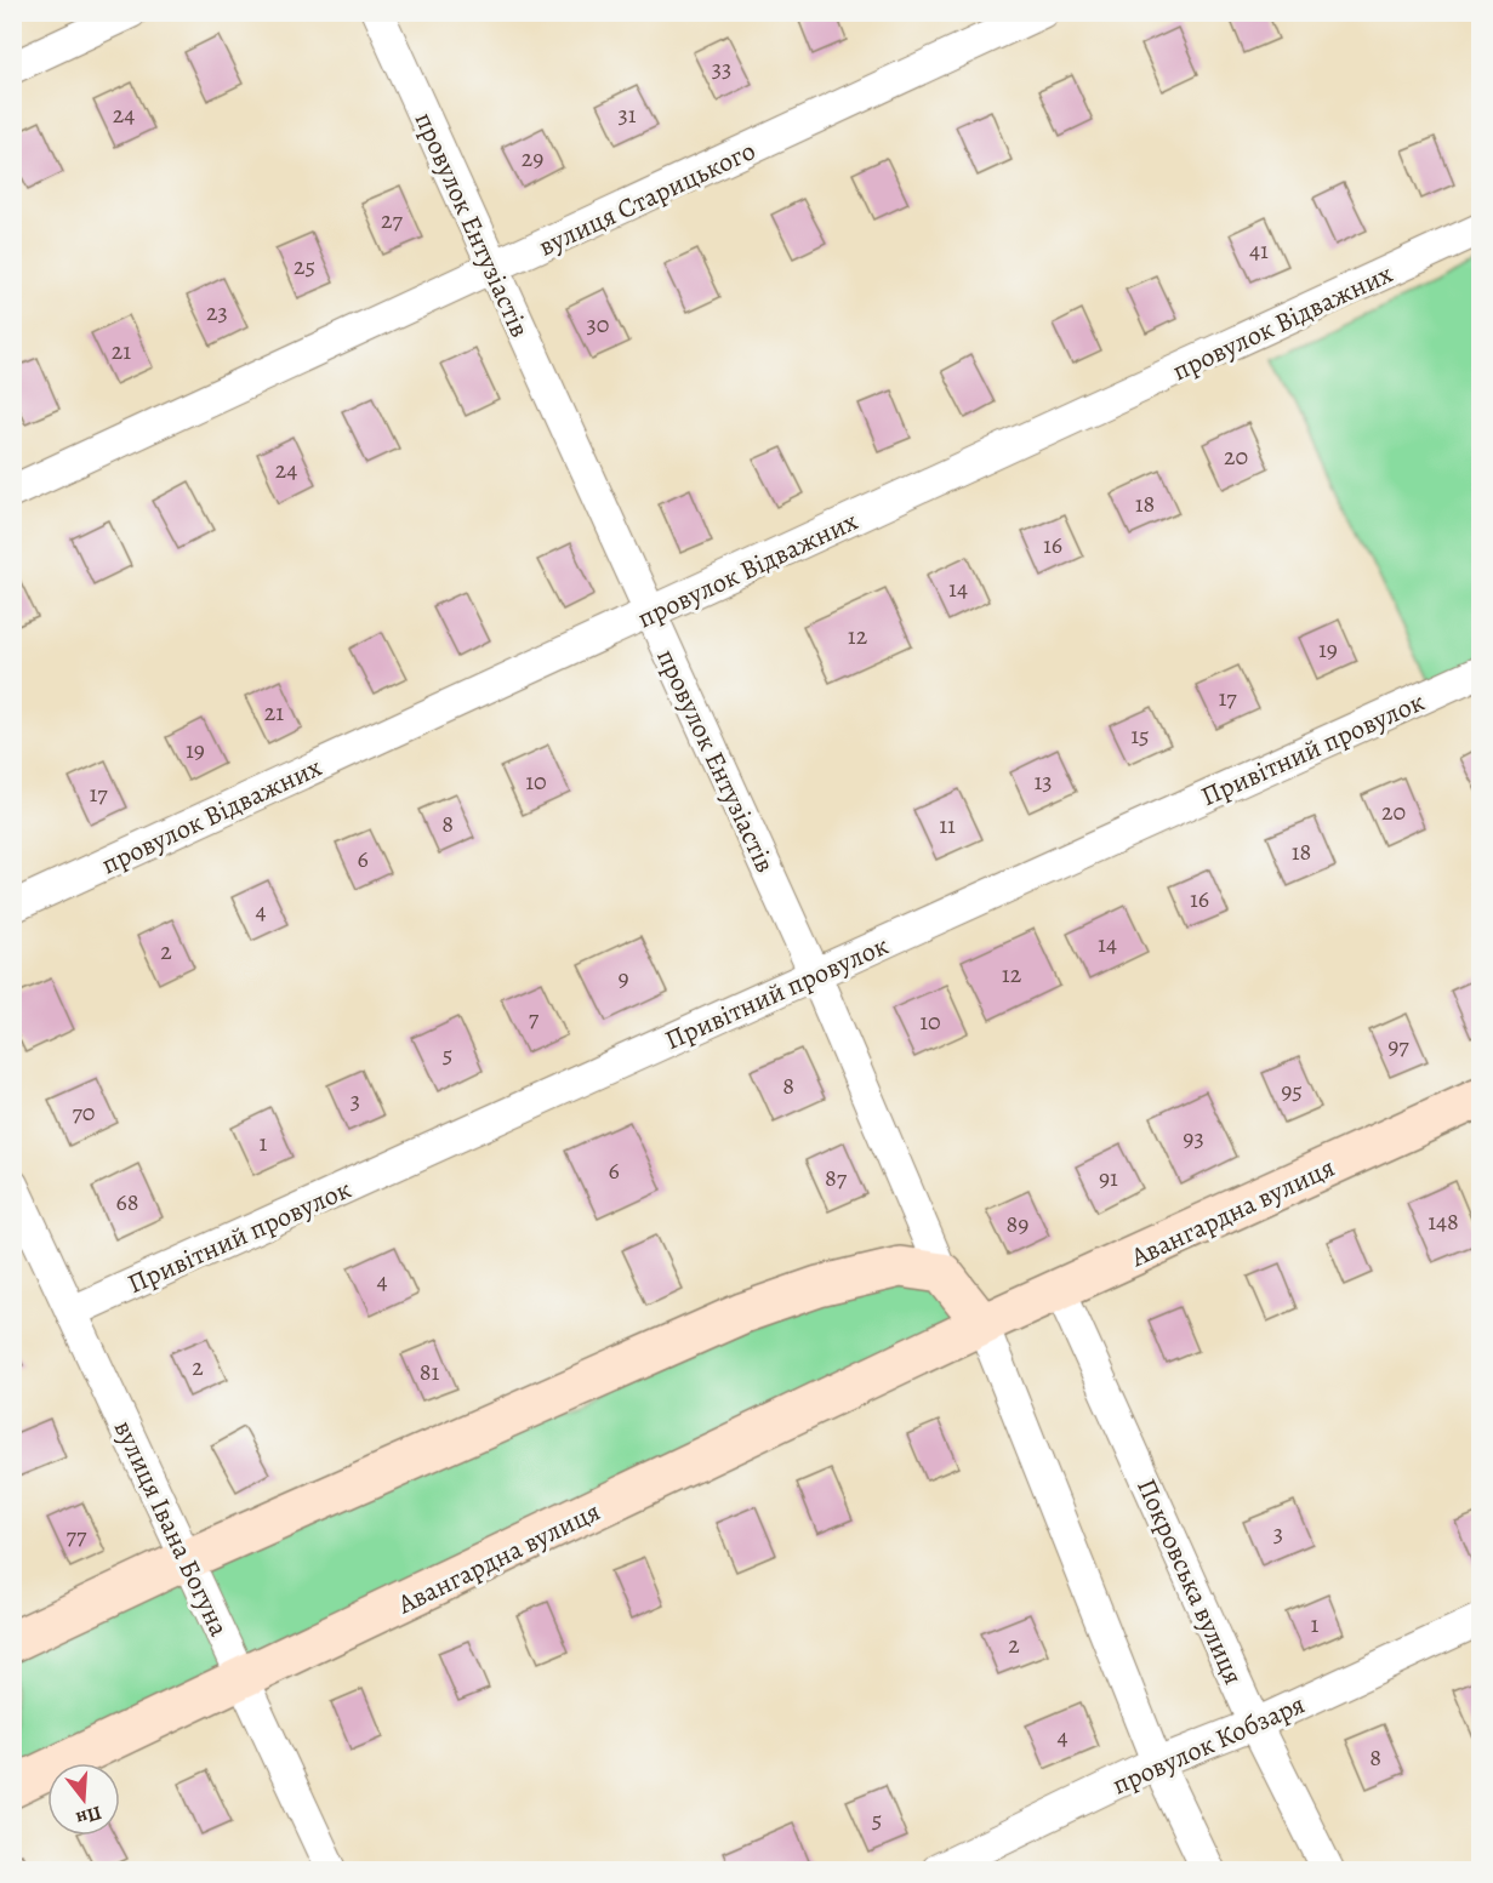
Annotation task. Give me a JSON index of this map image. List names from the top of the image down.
{
  "streets": {
    "street": [
      "вулиця Старицького",
      "провулок Ентузіастів",
      "провулок Відважних",
      "Привітний провулок",
      "Авангардна вулиця",
      "вулиця Івана Богуна",
      "Покровська вулиця",
      "провулок Кобзаря"
    ]
  },
  "crossings": [
    ["вулиця Старицького", "провулок Ентузіастів"],
    ["провулок Ентузіастів", "провулок Відважних"],
    ["провулок Ентузіастів", "Привітний провулок"],
    ["Привітний провулок", "вулиця Івана Богуна"],
    ["Авангардна вулиця", "вулиця Івана Богуна"],
    ["Авангардна вулиця", "Покровська вулиця"],
    ["Покровська вулиця", "провулок Кобзаря"]
  ],
  "house_numbers": [
    "33",
    "24",
    "31",
    "29",
    "27",
    "41",
    "25",
    "23",
    "30",
    "21",
    "20",
    "24",
    "18",
    "16",
    "14",
    "12",
    "19",
    "17",
    "21",
    "15",
    "19",
    "10",
    "13",
    "17",
    "20",
    "8",
    "11",
    "18",
    "6",
    "16",
    "4",
    "14",
    "2",
    "12",
    "9",
    "7",
    "10",
    "97",
    "5",
    "8",
    "95",
    "3",
    "70",
    "93",
    "1",
    "6",
    "87",
    "91",
    "68",
    "148",
    "89",
    "4",
    "2",
    "81",
    "3",
    "77",
    "1",
    "2",
    "4",
    "8",
    "5"
  ],
  "north": "bottom"
}
